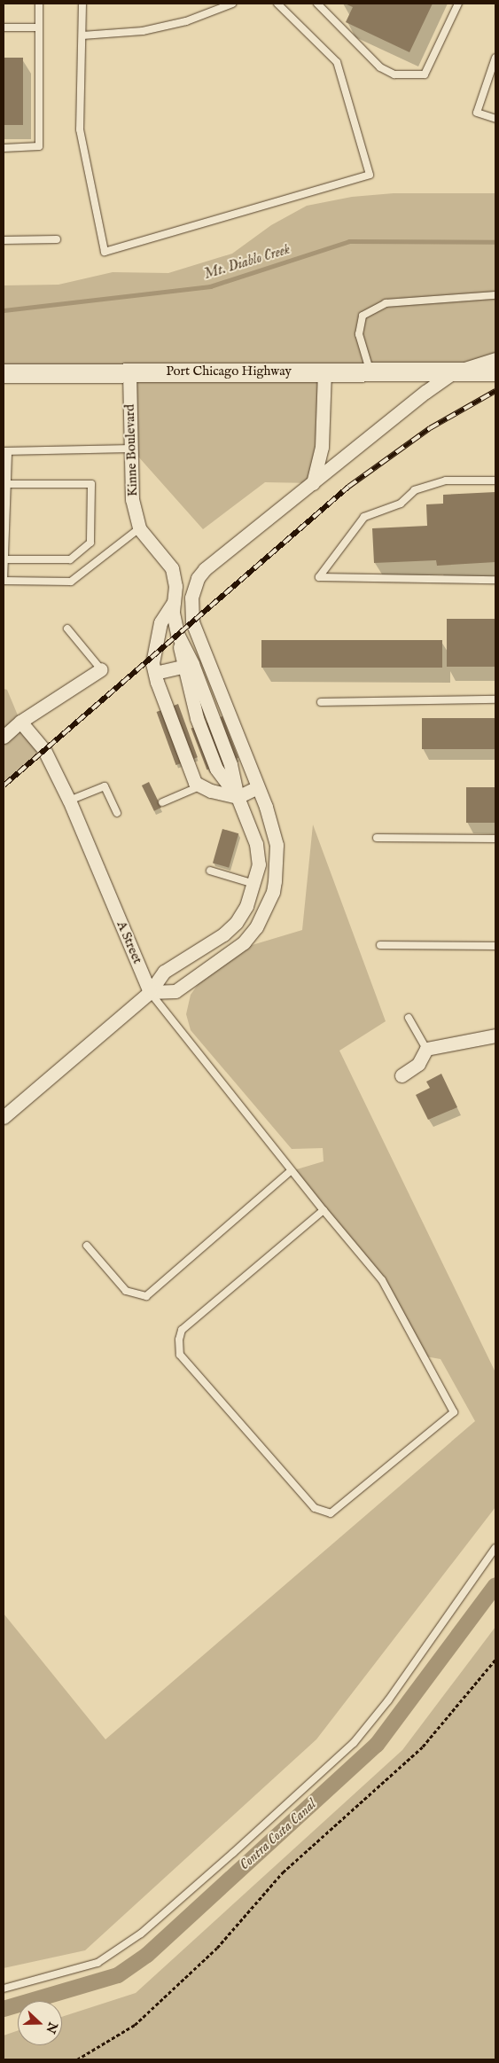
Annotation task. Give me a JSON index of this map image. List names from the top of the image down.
{
  "streets": {
    "street": ["Port Chicago Highway", "Kinne Boulevard", "A Street"]
  },
  "crossings": [
    ["Port Chicago Highway", "Kinne Boulevard"]
  ],
  "water": ["Mt. Diablo Creek", "Contra Costa Canal"],
  "north": "right"
}
